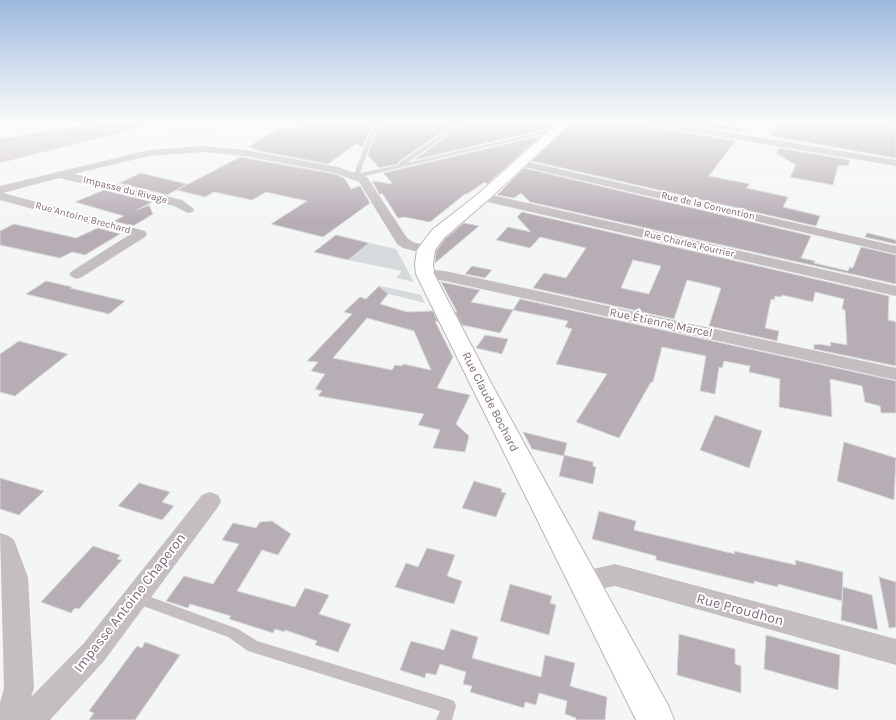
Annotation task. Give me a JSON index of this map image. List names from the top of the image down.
{
  "streets": {
    "main road": ["Rue Claude Bochard"],
    "street": [
      "Impasse du Rivage",
      "Rue de la Convention",
      "Rue Antoine Brechard",
      "Rue Charles Fourrier",
      "Rue Étienne Marcel",
      "Impasse Antoine Chaperon",
      "Rue Proudhon"
    ]
  },
  "crossings": [
    ["Rue Étienne Marcel", "Rue Claude Bochard"],
    ["Rue Claude Bochard", "Rue Proudhon"]
  ]
}
